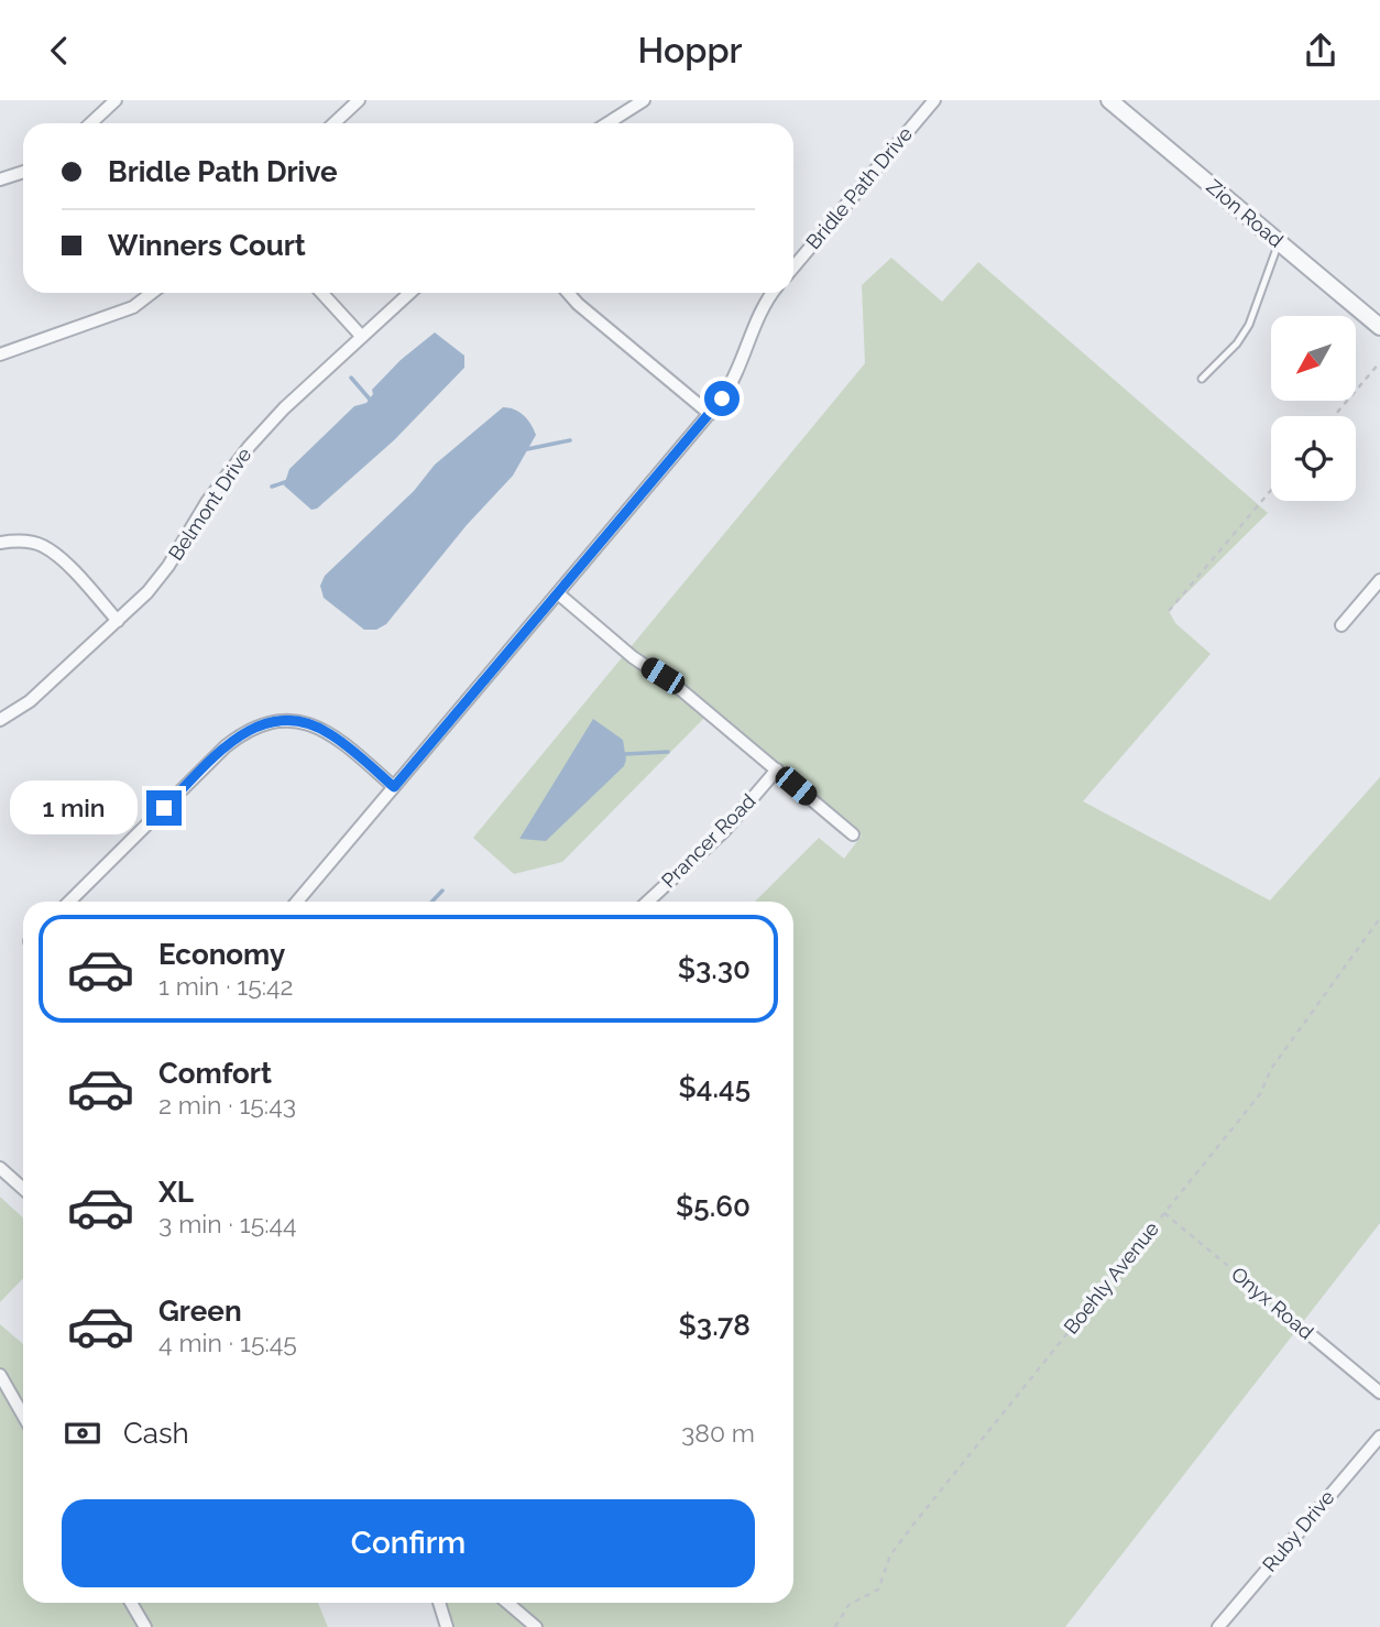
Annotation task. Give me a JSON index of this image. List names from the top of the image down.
{
  "streets": {
    "street": [
      "Bridle Path Drive",
      "Zion Road",
      "Belmont Drive",
      "Prancer Road",
      "Onyx Road",
      "Ruby Drive"
    ],
    "path": ["Boehly Avenue"]
  },
  "crossings": [
    ["Boehly Avenue", "Onyx Road"]
  ],
  "north": "bottom left",
  "page": {
    "header": "Hoppr",
    "banner": ["Bridle Path Drive", "Winners Court"],
    "bubble": "1 min",
    "list": [
      {
        "name": "Economy",
        "note": "1 min · 15:42",
        "value": "$3.30"
      },
      {
        "name": "Comfort",
        "note": "2 min · 15:43",
        "value": "$4.45"
      },
      {
        "name": "XL",
        "note": "3 min · 15:44",
        "value": "$5.60"
      },
      {
        "name": "Green",
        "note": "4 min · 15:45",
        "value": "$3.78"
      }
    ],
    "pay": ["Cash", "380 m"],
    "buttons": "Confirm"
  }
}
